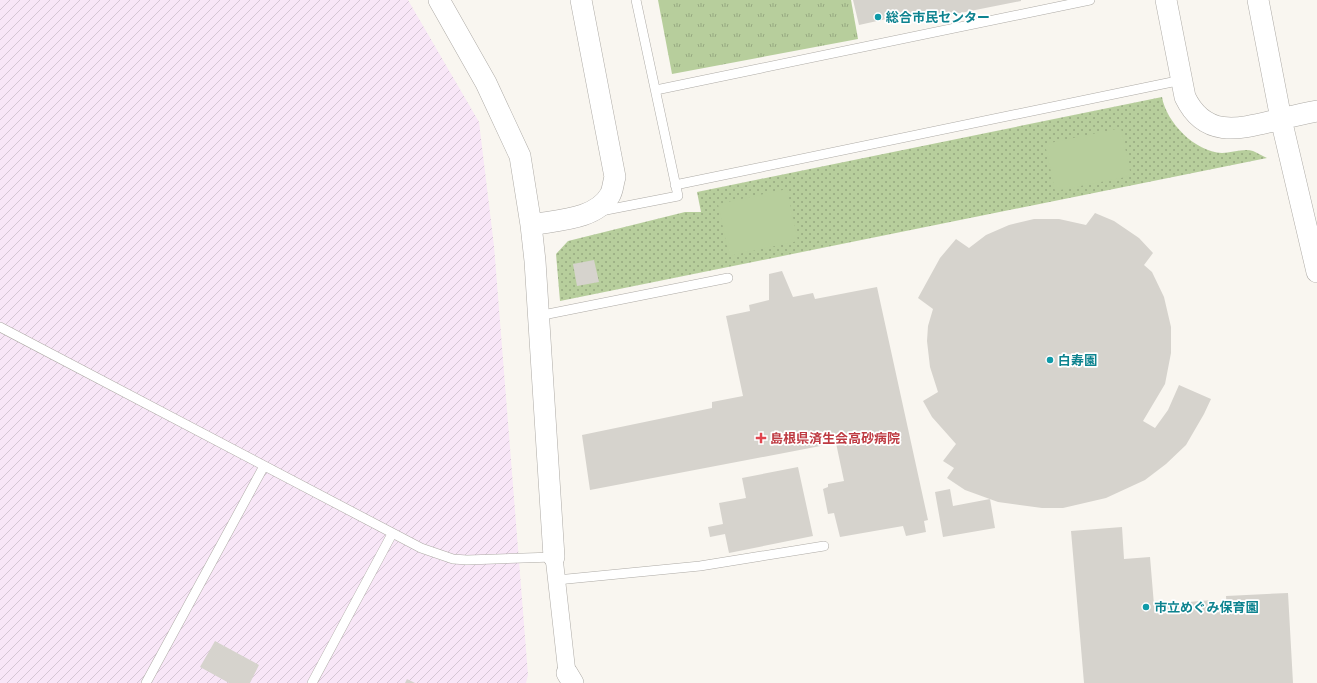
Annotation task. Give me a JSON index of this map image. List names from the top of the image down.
{
  "places": {
    "other": ["総合市民センター", "白寿園", "市立めぐみ保育園"],
    "health": ["島根県済生会高砂病院"]
  }
}
